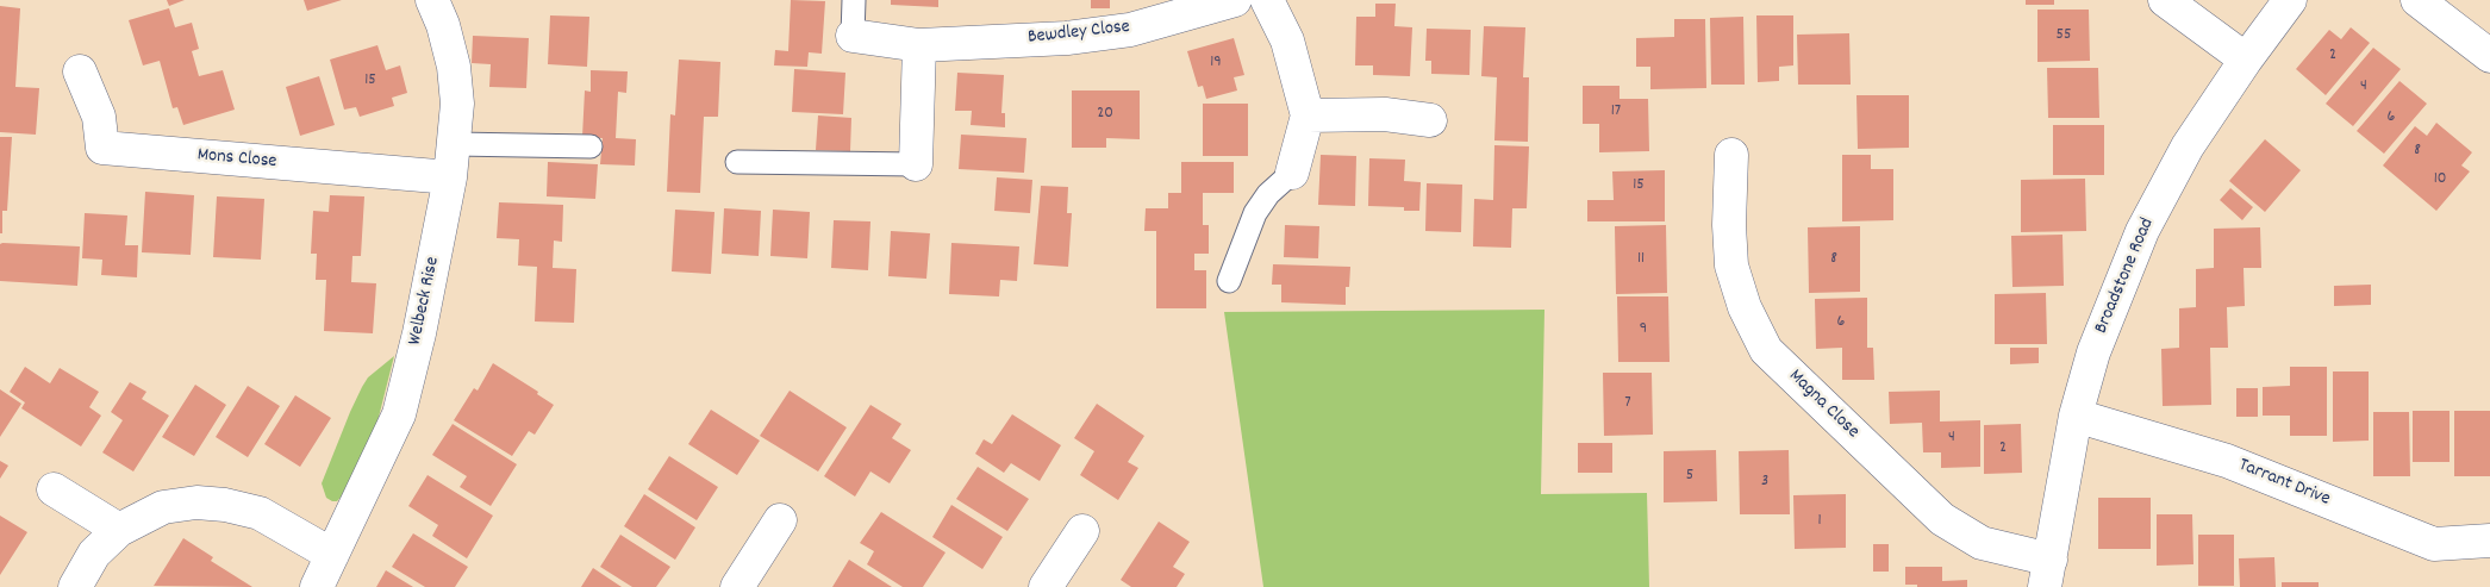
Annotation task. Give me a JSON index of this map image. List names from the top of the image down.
{
  "streets": {
    "street": [
      "Bewdley Close",
      "Mons Close",
      "Broadstone Road",
      "Welbeck Rise",
      "Magna Close",
      "Tarrant Drive"
    ]
  },
  "crossings": [
    ["Mons Close", "Welbeck Rise"],
    ["Broadstone Road", "Magna Close"],
    ["Broadstone Road", "Tarrant Drive"]
  ],
  "house_numbers": [
    "55",
    "2",
    "19",
    "15",
    "4",
    "17",
    "20",
    "6",
    "8",
    "10",
    "15",
    "11",
    "8",
    "6",
    "9",
    "7",
    "4",
    "2",
    "5",
    "3",
    "1"
  ]
}
